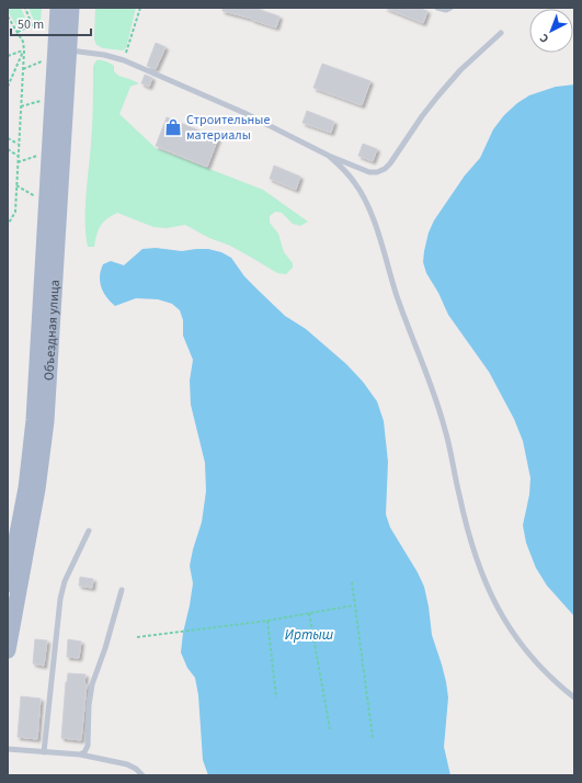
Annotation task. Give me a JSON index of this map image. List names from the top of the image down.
{
  "streets": {
    "main road": ["Объездная улица"]
  },
  "water": ["Иртыш"],
  "places": {
    "shop": ["Строительные материалы"]
  },
  "scale_bar": "50 m",
  "north": "bottom left"
}
